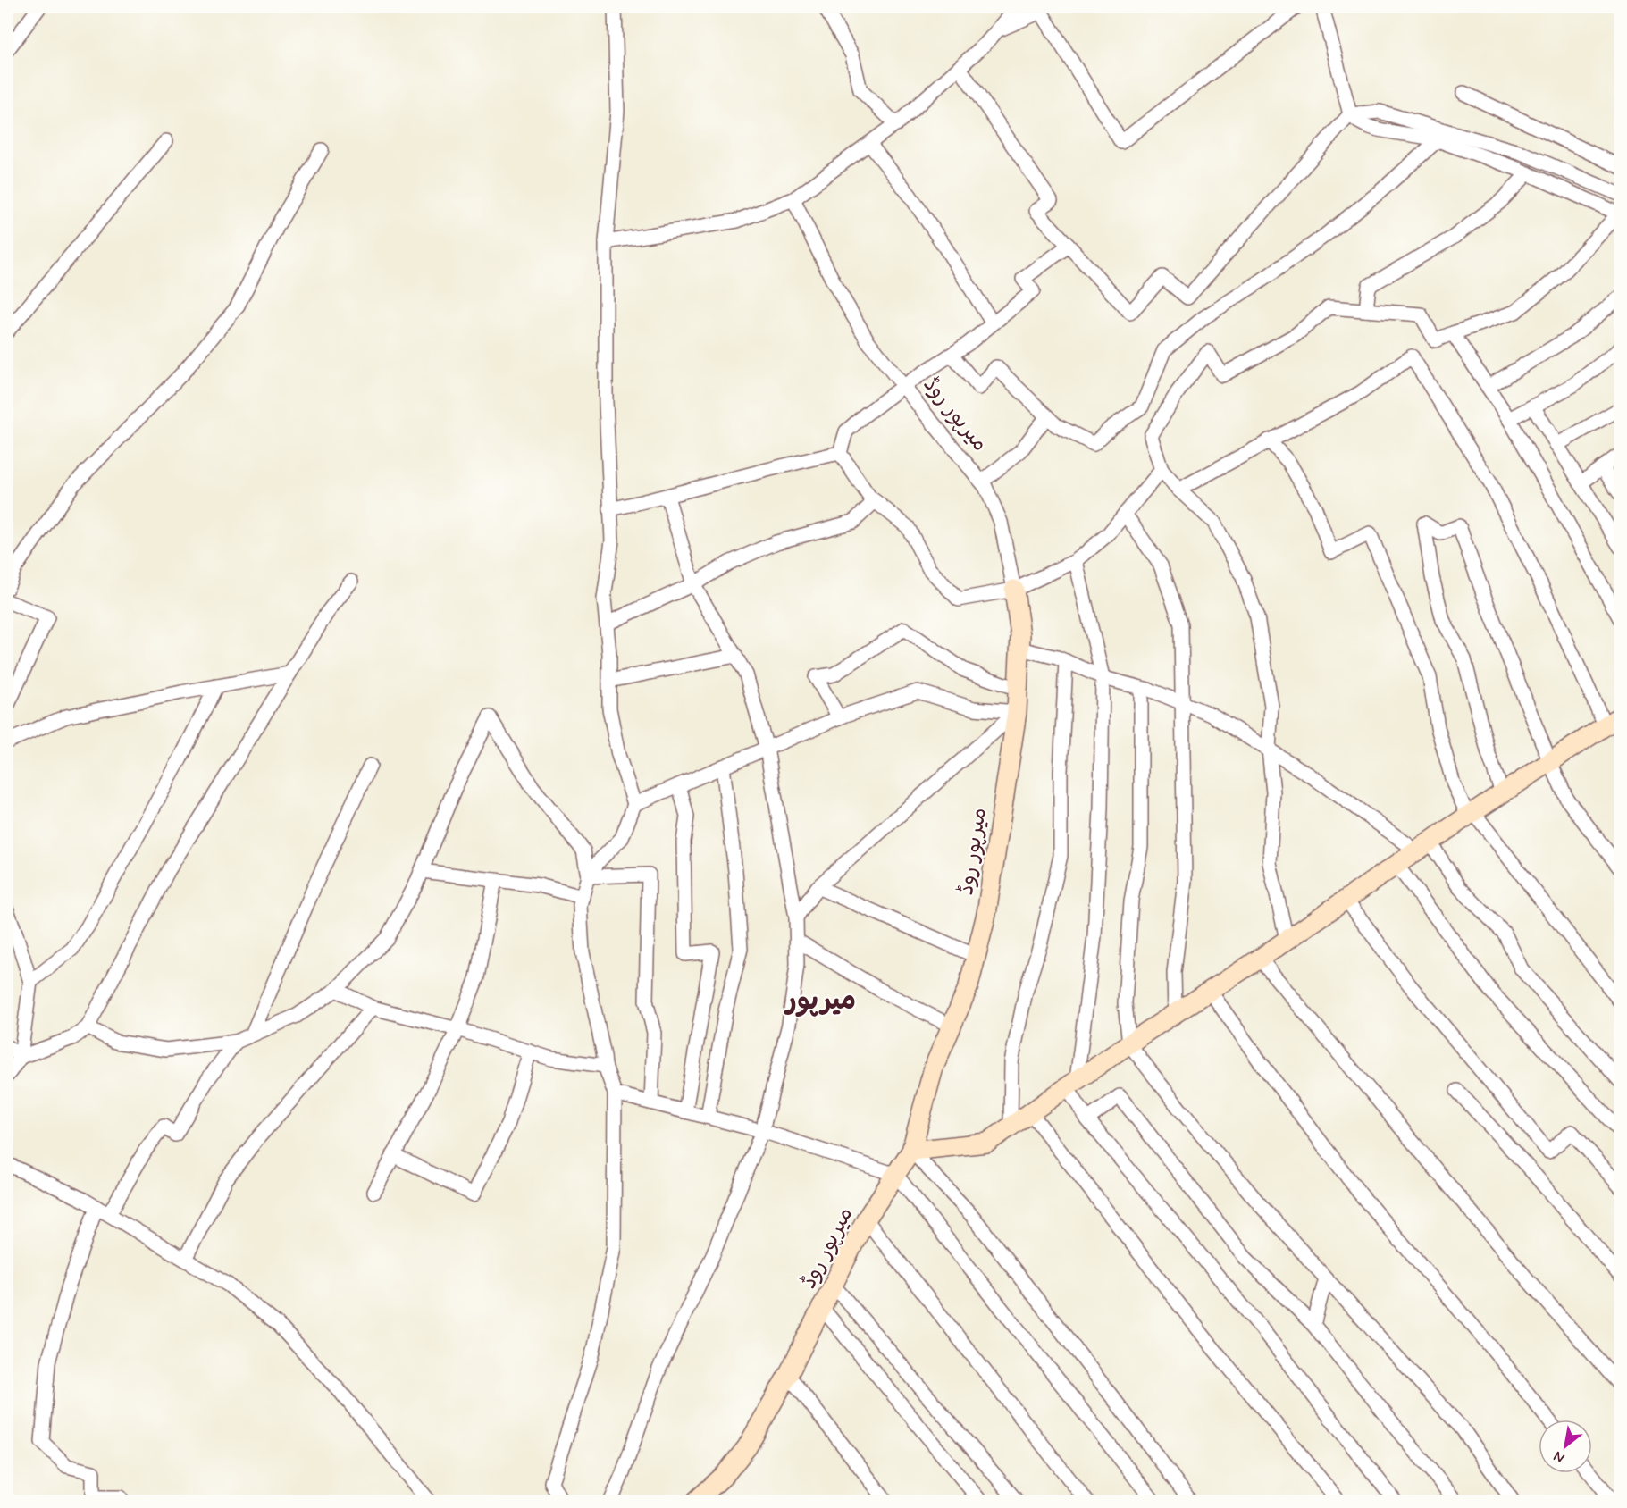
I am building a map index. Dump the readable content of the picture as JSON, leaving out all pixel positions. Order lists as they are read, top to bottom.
{
  "streets": {
    "street": ["میرپور روڈ"]
  },
  "districts": ["میرپور"],
  "north": "bottom left"
}
